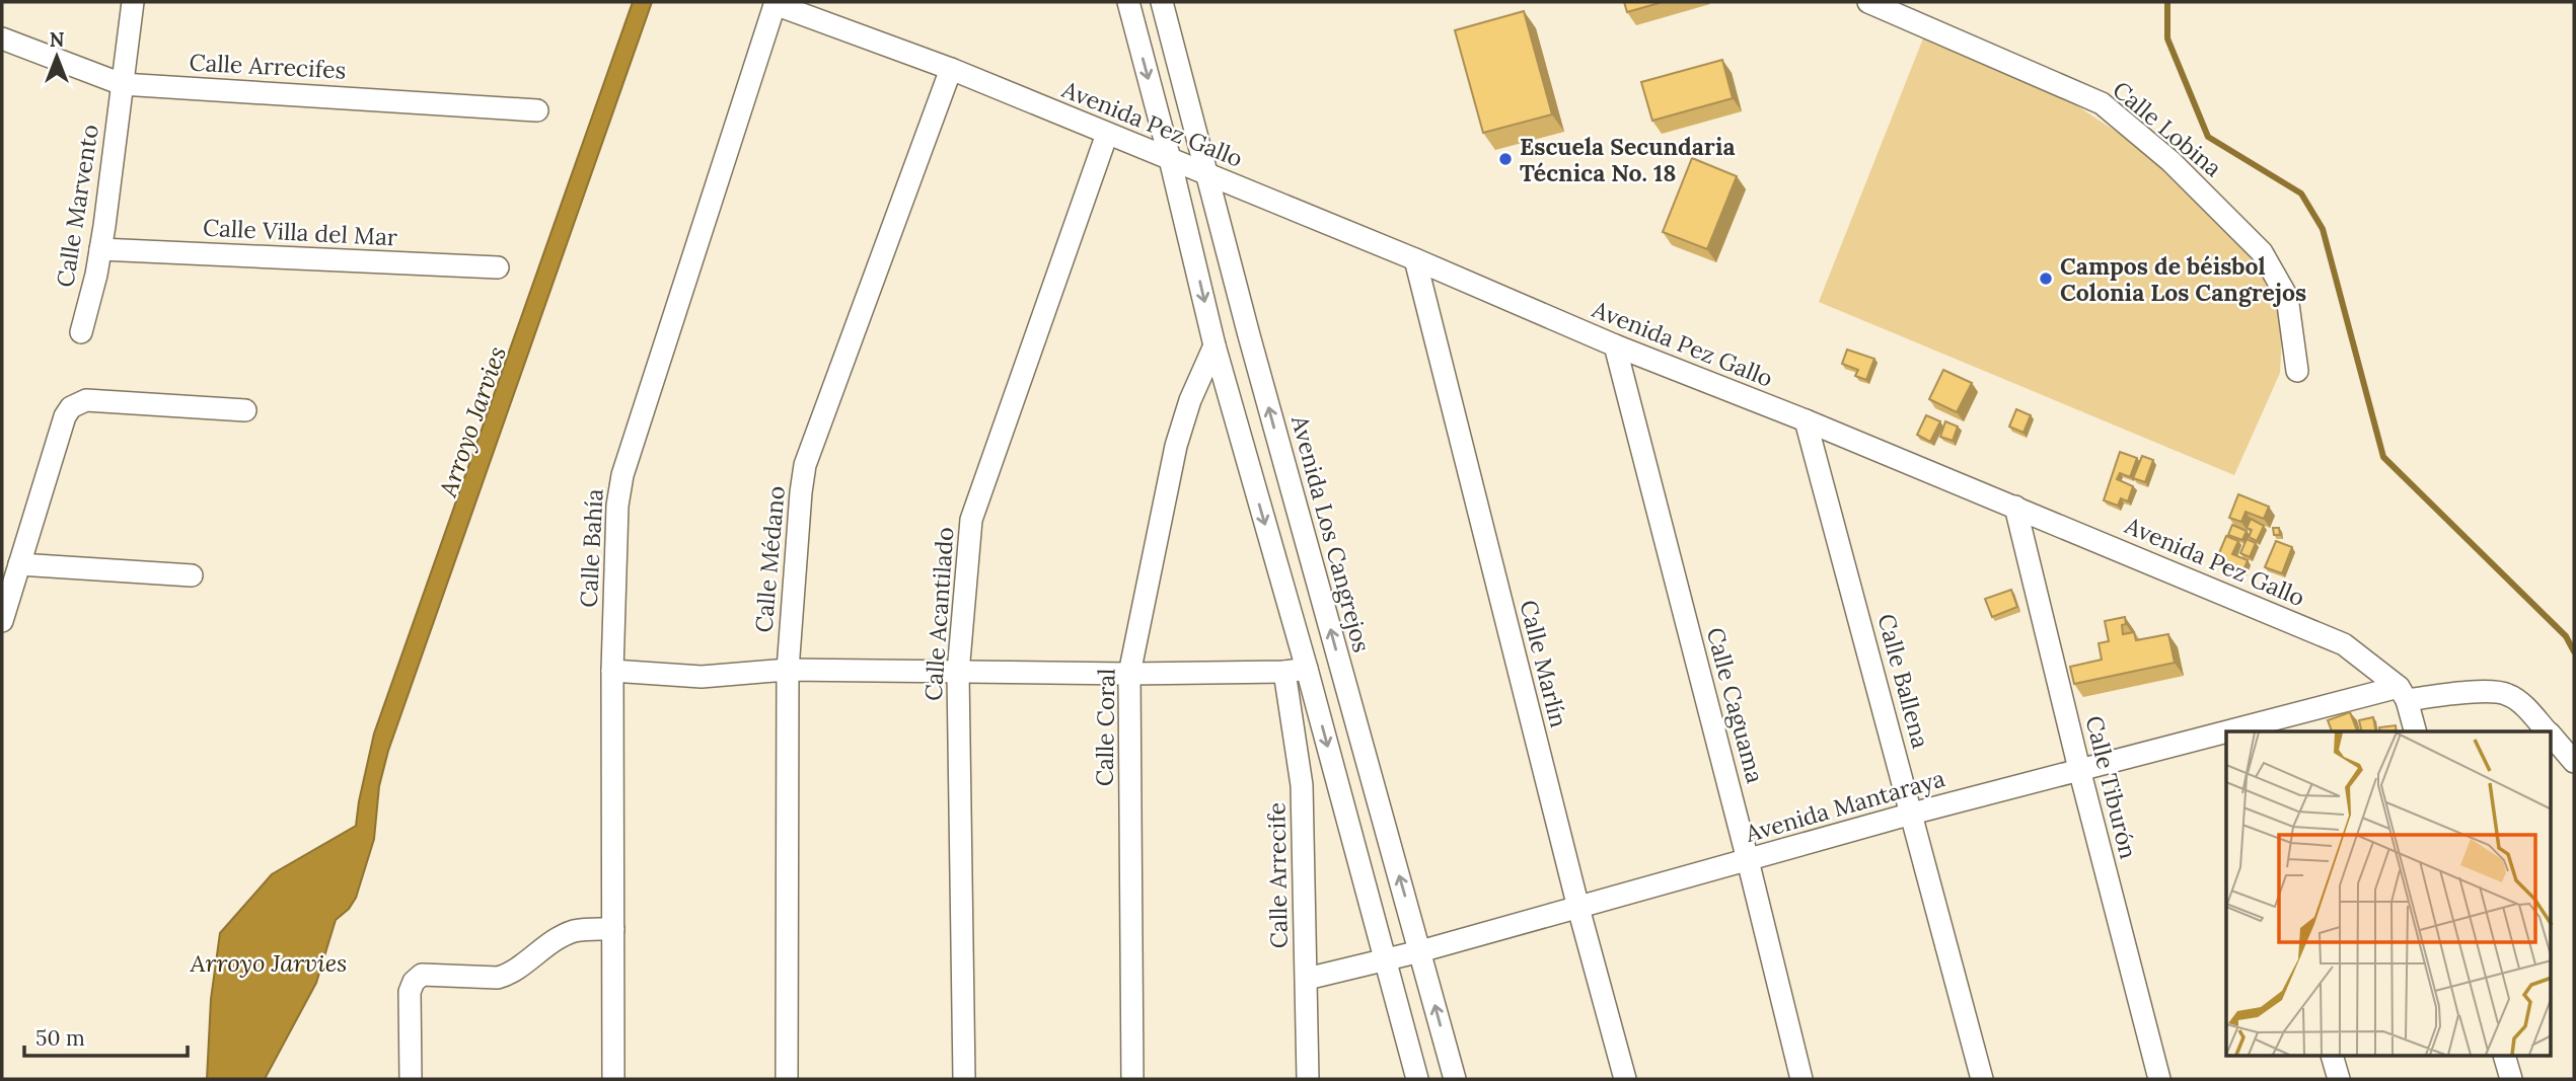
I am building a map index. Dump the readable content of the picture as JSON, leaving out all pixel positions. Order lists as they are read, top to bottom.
{
  "streets": {
    "street": [
      "Calle Arrecifes",
      "Avenida Pez Gallo",
      "Calle Lobina",
      "Calle Marvento",
      "Calle Villa del Mar",
      "Avenida Los Cangrejos",
      "Calle Bahía",
      "Calle Médano",
      "Calle Acantilado",
      "Calle Marlín",
      "Calle Ballena",
      "Calle Caguama",
      "Calle Coral",
      "Calle Tiburón",
      "Avenida Mantaraya",
      "Calle Arrecife"
    ]
  },
  "crossings": [
    ["Calle Arrecifes", "Calle Marvento"],
    ["Avenida Pez Gallo", "Avenida Los Cangrejos"],
    ["Avenida Pez Gallo", "Calle Bahía"],
    ["Avenida Pez Gallo", "Calle Médano"],
    ["Avenida Pez Gallo", "Calle Acantilado"],
    ["Avenida Pez Gallo", "Calle Marlín"],
    ["Avenida Pez Gallo", "Calle Ballena"],
    ["Avenida Pez Gallo", "Calle Caguama"],
    ["Avenida Pez Gallo", "Calle Tiburón"],
    ["Avenida Pez Gallo", "Avenida Mantaraya"],
    ["Calle Marvento", "Calle Villa del Mar"],
    ["Avenida Los Cangrejos", "Avenida Mantaraya"],
    ["Calle Marlín", "Avenida Mantaraya"],
    ["Calle Ballena", "Avenida Mantaraya"],
    ["Calle Caguama", "Avenida Mantaraya"],
    ["Calle Tiburón", "Avenida Mantaraya"],
    ["Avenida Mantaraya", "Calle Arrecife"]
  ],
  "water": ["Arroyo Jarvies"],
  "places": ["Escuela Secundaria Técnica No. 18", "Campos de béisbol Colonia Los Cangrejos"],
  "scale_bar": "50 m",
  "north": "top"
}
